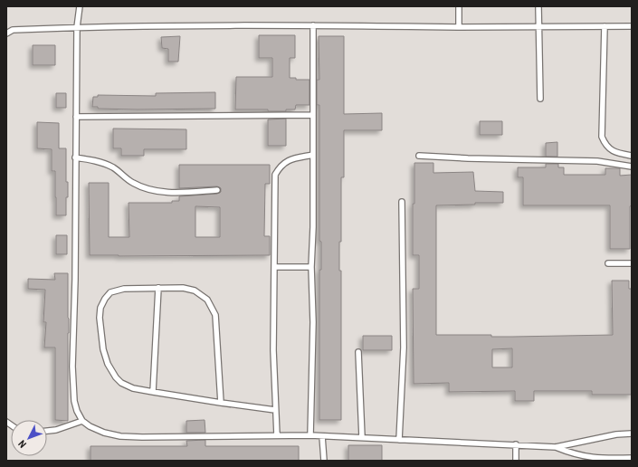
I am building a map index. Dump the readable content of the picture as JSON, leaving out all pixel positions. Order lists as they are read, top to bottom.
{
  "north": "bottom left"
}
